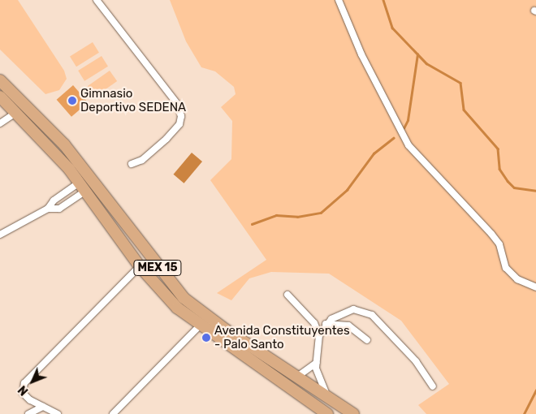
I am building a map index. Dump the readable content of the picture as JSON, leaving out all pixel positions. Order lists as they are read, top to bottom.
{
  "streets": {
    "highway": ["MEX 15"]
  },
  "places": ["Gimnasio Deportivo SEDENA", "Avenida Constituyentes - Palo Santo"],
  "north": "bottom left"
}
